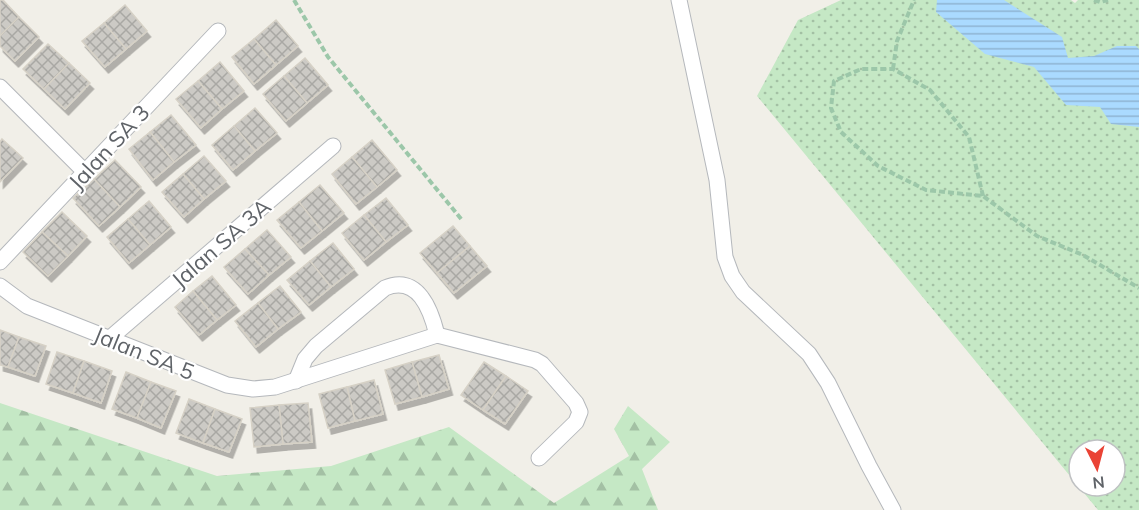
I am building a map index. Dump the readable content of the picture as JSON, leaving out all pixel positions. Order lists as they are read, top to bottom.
{
  "streets": {
    "street": ["Jalan SA 3", "Jalan SA 3A", "Jalan SA 5"]
  },
  "crossings": [
    ["Jalan SA 3A", "Jalan SA 5"]
  ],
  "north": "bottom"
}
